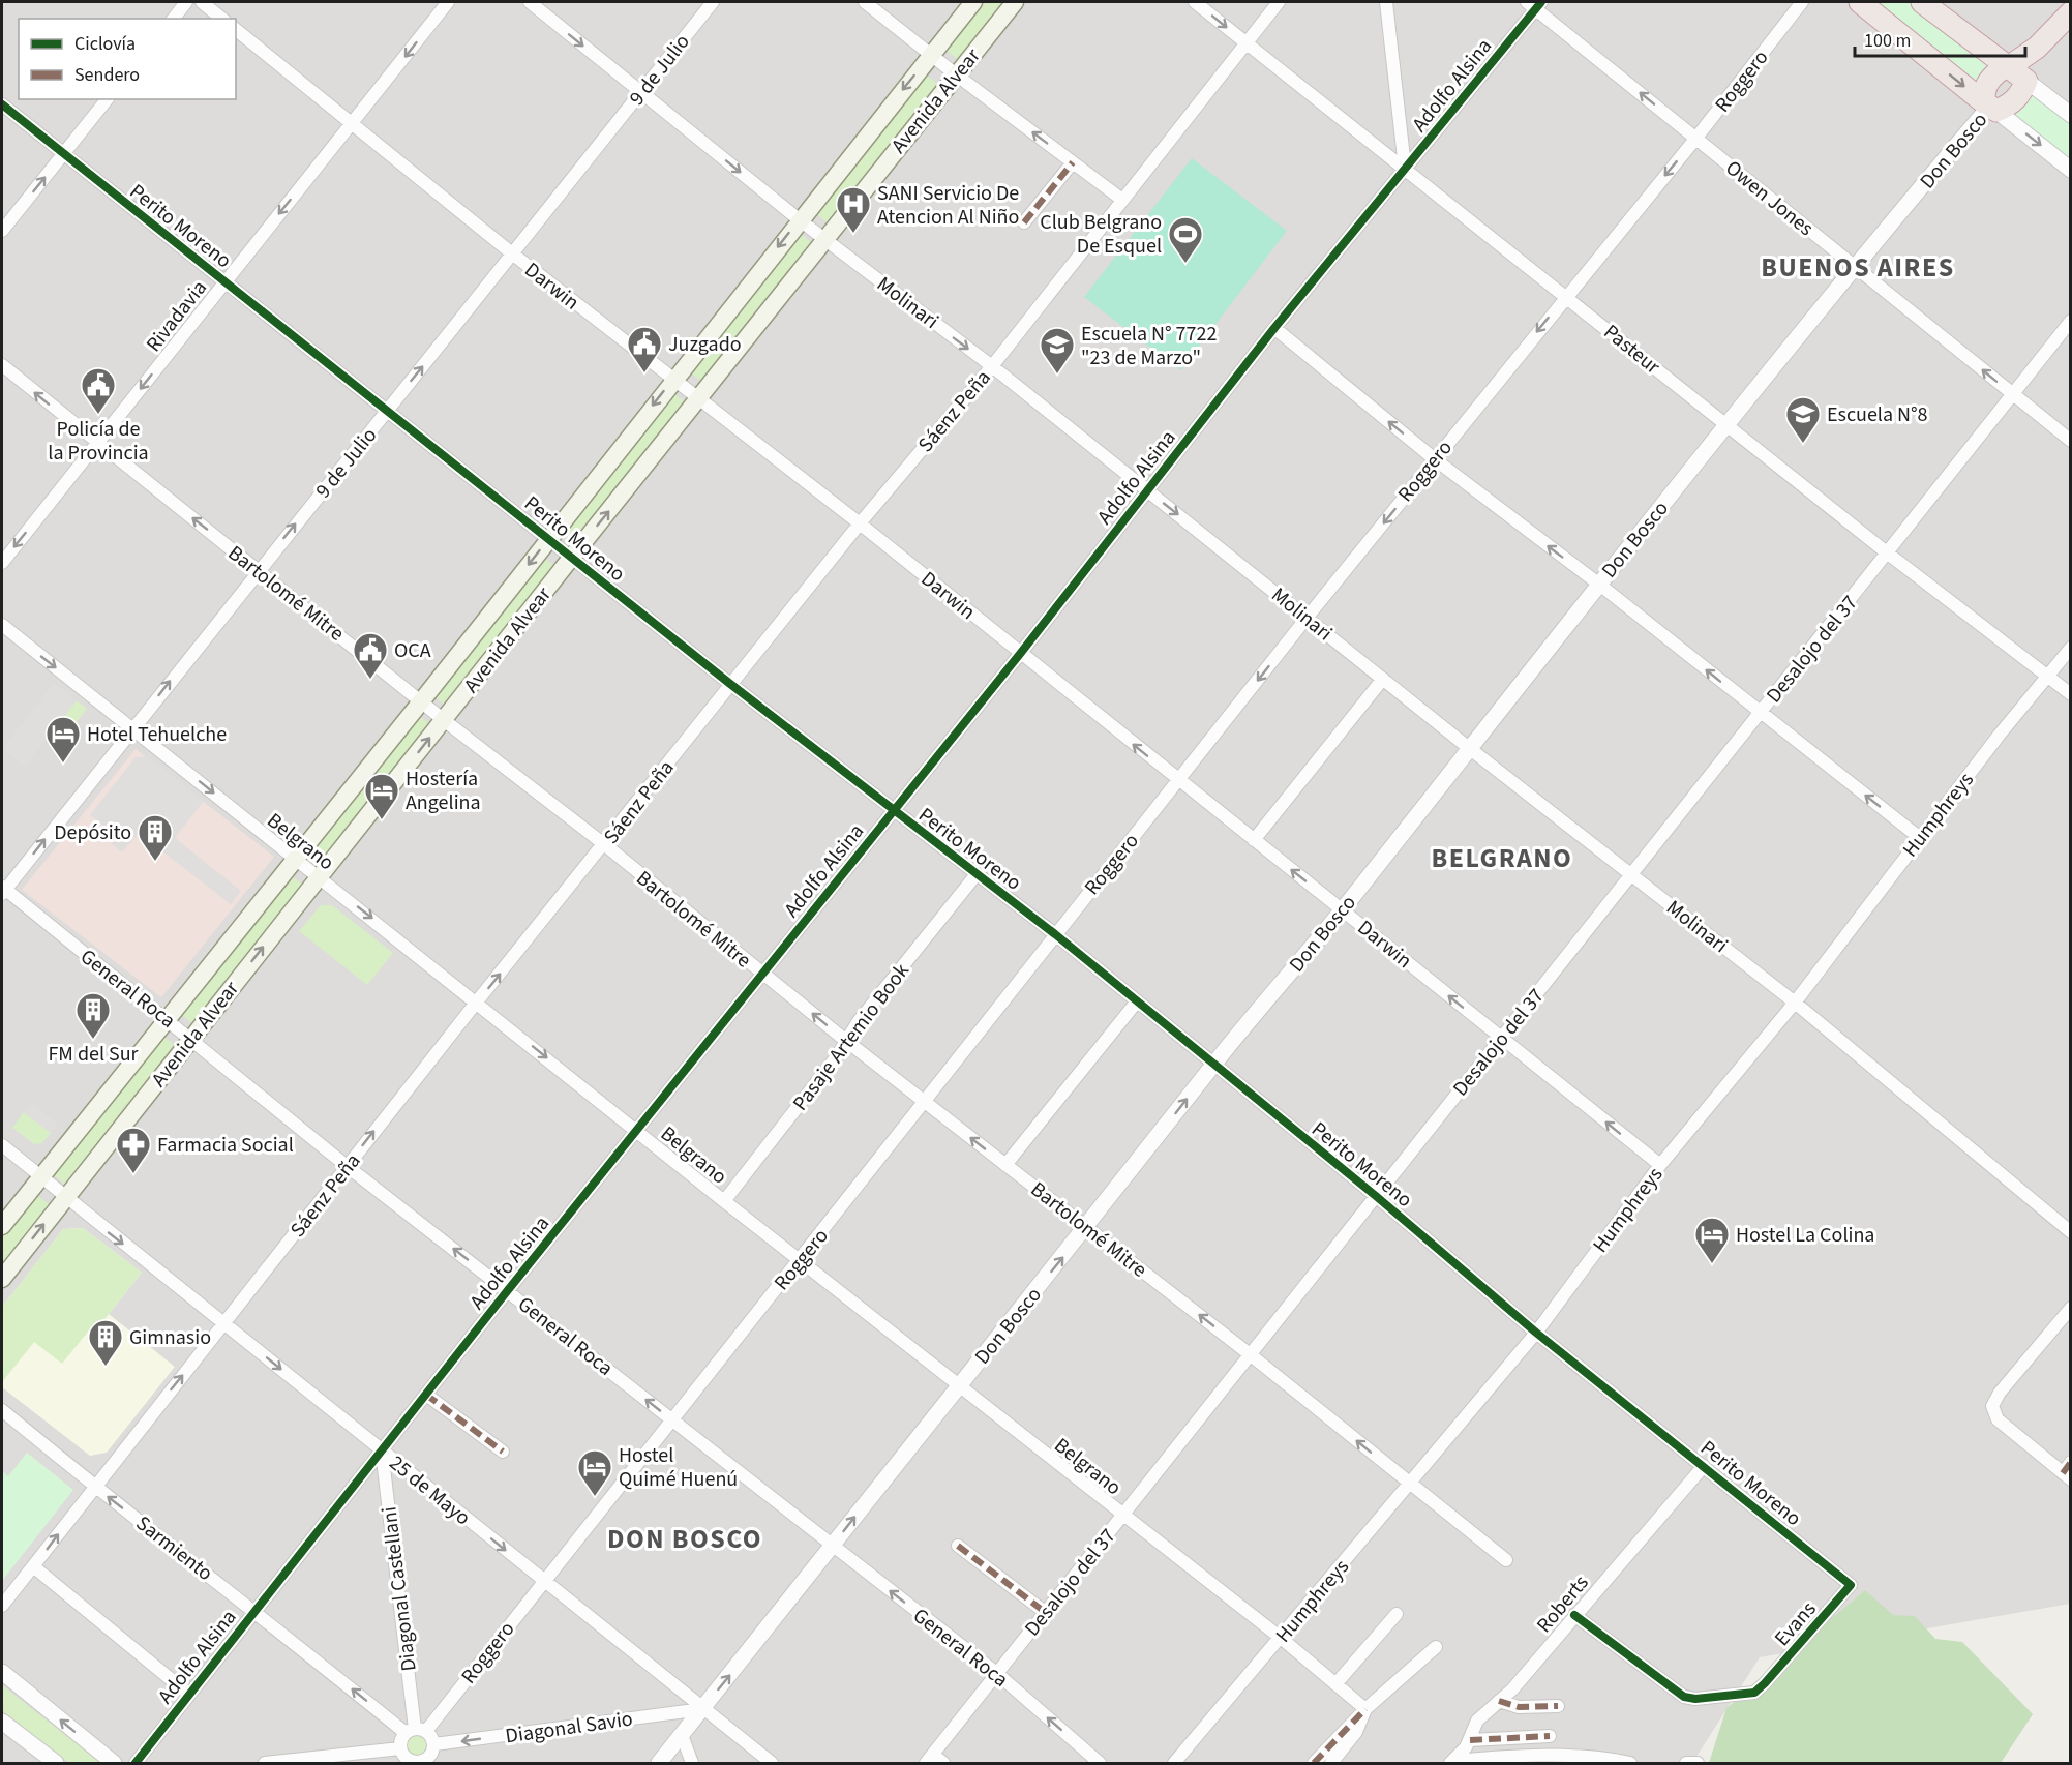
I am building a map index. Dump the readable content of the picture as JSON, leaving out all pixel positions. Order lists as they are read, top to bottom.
{
  "streets": {
    "main road": ["Avenida Alvear"],
    "street": [
      "9 de Julio",
      "Roggero",
      "Adolfo Alsina",
      "Don Bosco",
      "Owen Jones",
      "Perito Moreno",
      "Darwin",
      "Molinari",
      "Rivadavia",
      "Pasteur",
      "Sáenz Peña",
      "Bartolomé Mitre",
      "Desalojo del 37",
      "Humphreys",
      "Belgrano",
      "General Roca",
      "Pasaje Artemio Book",
      "25 de Mayo",
      "Sarmiento",
      "Diagonal Castellani",
      "Roberts",
      "Evans",
      "Diagonal Savio"
    ]
  },
  "crossings": [
    ["9 de Julio", "Perito Moreno"],
    ["9 de Julio", "Darwin"],
    ["9 de Julio", "Molinari"],
    ["9 de Julio", "Bartolomé Mitre"],
    ["9 de Julio", "Belgrano"],
    ["9 de Julio", "General Roca"],
    ["Roggero", "Owen Jones"],
    ["Roggero", "Perito Moreno"],
    ["Roggero", "Darwin"],
    ["Roggero", "Molinari"],
    ["Roggero", "Pasteur"],
    ["Roggero", "Bartolomé Mitre"],
    ["Roggero", "Belgrano"],
    ["Roggero", "General Roca"],
    ["Roggero", "25 de Mayo"],
    ["Roggero", "Sarmiento"],
    ["Roggero", "Diagonal Castellani"],
    ["Adolfo Alsina", "Owen Jones"],
    ["Adolfo Alsina", "Perito Moreno"],
    ["Adolfo Alsina", "Darwin"],
    ["Adolfo Alsina", "Molinari"],
    ["Adolfo Alsina", "Pasteur"],
    ["Adolfo Alsina", "Bartolomé Mitre"],
    ["Adolfo Alsina", "Belgrano"],
    ["Adolfo Alsina", "General Roca"],
    ["Adolfo Alsina", "25 de Mayo"],
    ["Adolfo Alsina", "Sarmiento"],
    ["Adolfo Alsina", "Diagonal Castellani"],
    ["Avenida Alvear", "Perito Moreno"],
    ["Avenida Alvear", "Darwin"],
    ["Avenida Alvear", "Molinari"],
    ["Avenida Alvear", "Bartolomé Mitre"],
    ["Avenida Alvear", "Belgrano"],
    ["Avenida Alvear", "General Roca"],
    ["Avenida Alvear", "25 de Mayo"],
    ["Don Bosco", "Owen Jones"],
    ["Don Bosco", "Perito Moreno"],
    ["Don Bosco", "Darwin"],
    ["Don Bosco", "Molinari"],
    ["Don Bosco", "Pasteur"],
    ["Don Bosco", "Bartolomé Mitre"],
    ["Don Bosco", "Belgrano"],
    ["Don Bosco", "General Roca"],
    ["Don Bosco", "25 de Mayo"],
    ["Don Bosco", "Diagonal Savio"],
    ["Owen Jones", "Desalojo del 37"],
    ["Perito Moreno", "Rivadavia"],
    ["Perito Moreno", "Sáenz Peña"],
    ["Perito Moreno", "Desalojo del 37"],
    ["Perito Moreno", "Humphreys"],
    ["Perito Moreno", "Pasaje Artemio Book"],
    ["Perito Moreno", "Roberts"],
    ["Perito Moreno", "Evans"],
    ["Darwin", "Rivadavia"],
    ["Darwin", "Sáenz Peña"],
    ["Darwin", "Desalojo del 37"],
    ["Darwin", "Humphreys"],
    ["Molinari", "Sáenz Peña"],
    ["Molinari", "Desalojo del 37"],
    ["Molinari", "Humphreys"],
    ["Rivadavia", "Bartolomé Mitre"],
    ["Pasteur", "Sáenz Peña"],
    ["Pasteur", "Desalojo del 37"],
    ["Pasteur", "Humphreys"],
    ["Sáenz Peña", "Bartolomé Mitre"],
    ["Sáenz Peña", "Belgrano"],
    ["Sáenz Peña", "General Roca"],
    ["Sáenz Peña", "25 de Mayo"],
    ["Sáenz Peña", "Sarmiento"],
    ["Bartolomé Mitre", "Desalojo del 37"],
    ["Bartolomé Mitre", "Humphreys"],
    ["Bartolomé Mitre", "Pasaje Artemio Book"],
    ["Desalojo del 37", "Belgrano"],
    ["Desalojo del 37", "General Roca"],
    ["Humphreys", "Belgrano"],
    ["Belgrano", "Pasaje Artemio Book"],
    ["25 de Mayo", "Diagonal Castellani"],
    ["25 de Mayo", "Diagonal Savio"],
    ["Sarmiento", "Diagonal Castellani"],
    ["Roberts", "Evans"]
  ],
  "one_way": [
    "9 de Julio",
    "Roggero",
    "Don Bosco",
    "Owen Jones",
    "Darwin",
    "Molinari",
    "Rivadavia",
    "Sáenz Peña",
    "Bartolomé Mitre",
    "Belgrano",
    "General Roca",
    "25 de Mayo",
    "Diagonal Savio"
  ],
  "districts": ["BUENOS AIRES", "BELGRANO", "DON BOSCO"],
  "places": {
    "hospital": ["SANI Servicio De Atencion Al Niño"],
    "sports": ["Club Belgrano De Esquel"],
    "public building": ["Juzgado", "Policía de la Provincia", "OCA"],
    "school or university": ["Escuela N° 7722 \"23 de Marzo\"", "Escuela N°8"],
    "hotel": [
      "Hotel Tehuelche",
      "Hostería Angelina",
      "Hostel La Colina",
      "Hostel Quimé Huenú"
    ],
    "building": ["Depósito", "FM del Sur", "Gimnasio"],
    "pharmacy": ["Farmacia Social"]
  },
  "legend": ["Ciclovía", "Sendero"],
  "scale_bar": "100 m"
}
